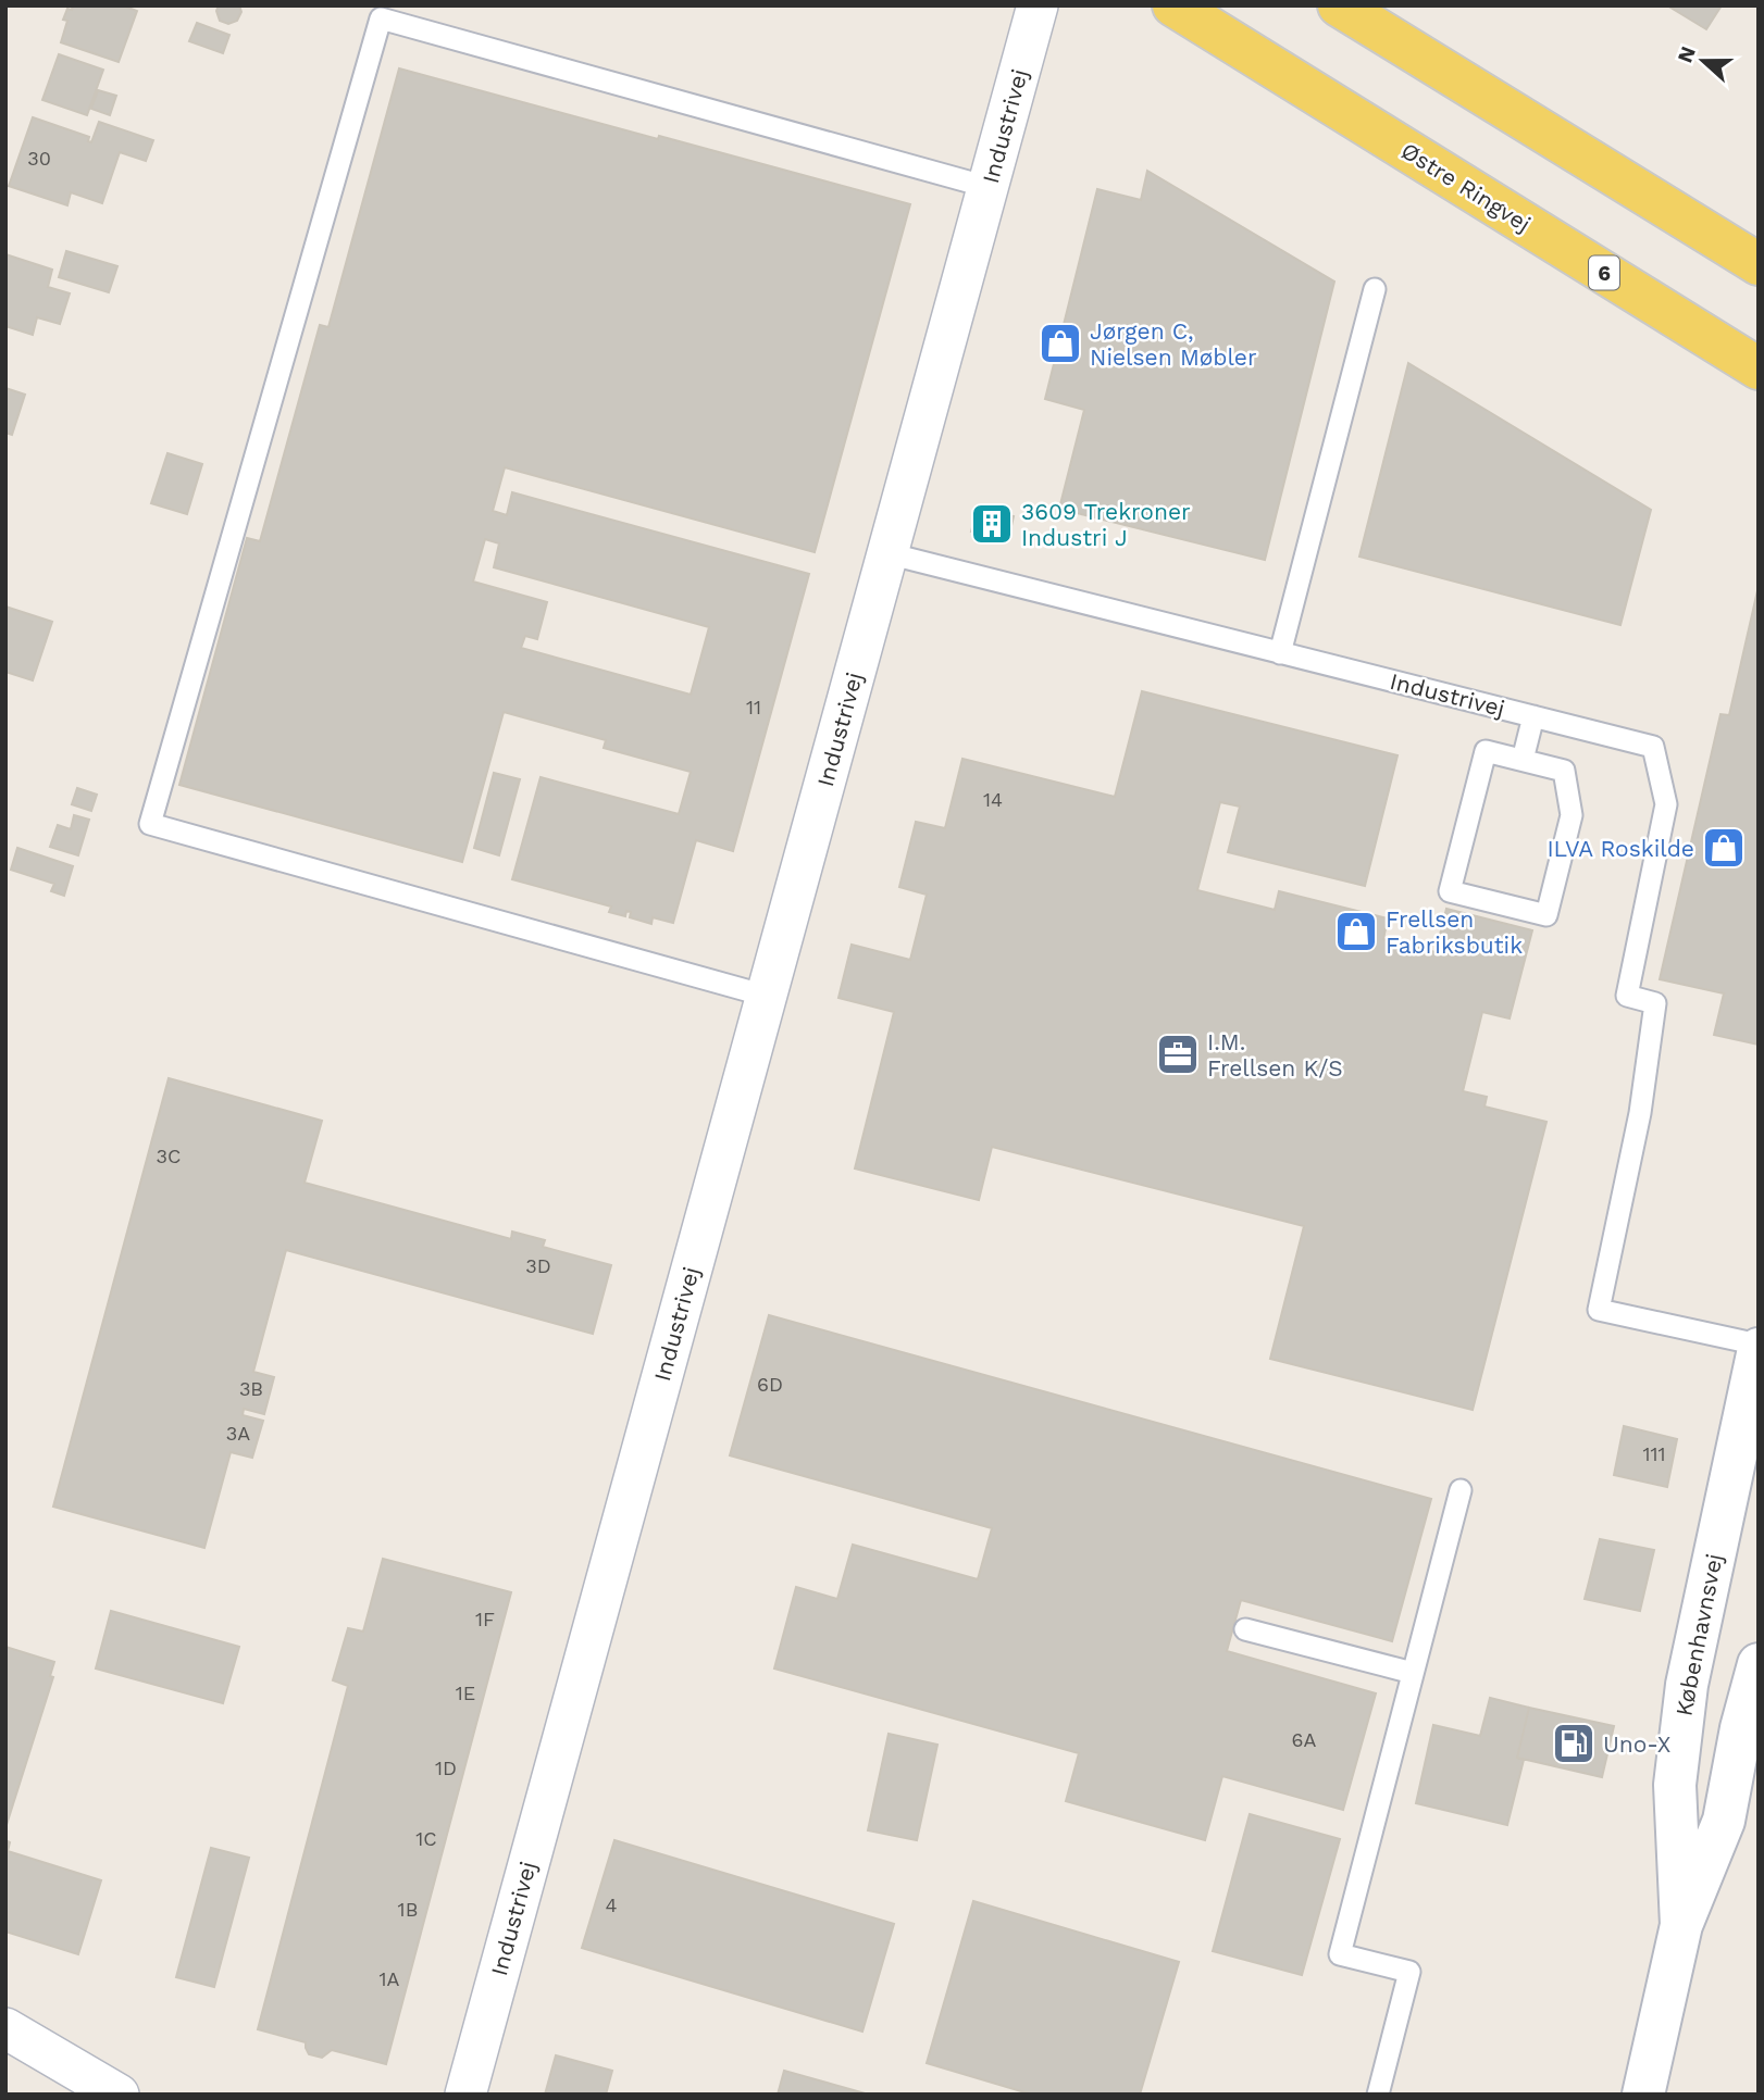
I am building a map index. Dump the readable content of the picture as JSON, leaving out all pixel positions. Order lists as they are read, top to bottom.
{
  "streets": {
    "main road": ["Østre Ringvej", "6"],
    "street": ["Industrivej", "Københavnsvej"]
  },
  "crossings": [
    ["Industrivej", "Københavnsvej"]
  ],
  "places": {
    "shop": ["Jørgen C, Nielsen Møbler", "ILVA Roskilde", "Frellsen Fabriksbutik"],
    "building": ["3609 Trekroner Industri J"],
    "office": ["I.M. Frellsen K/S"],
    "fuel station": ["Uno-X"]
  },
  "house_numbers": [
    "30",
    "11",
    "14",
    "3C",
    "3D",
    "6D",
    "3B",
    "3A",
    "111",
    "1F",
    "1E",
    "6A",
    "1D",
    "1C",
    "4",
    "1B",
    "1A"
  ],
  "north": "left"
}
